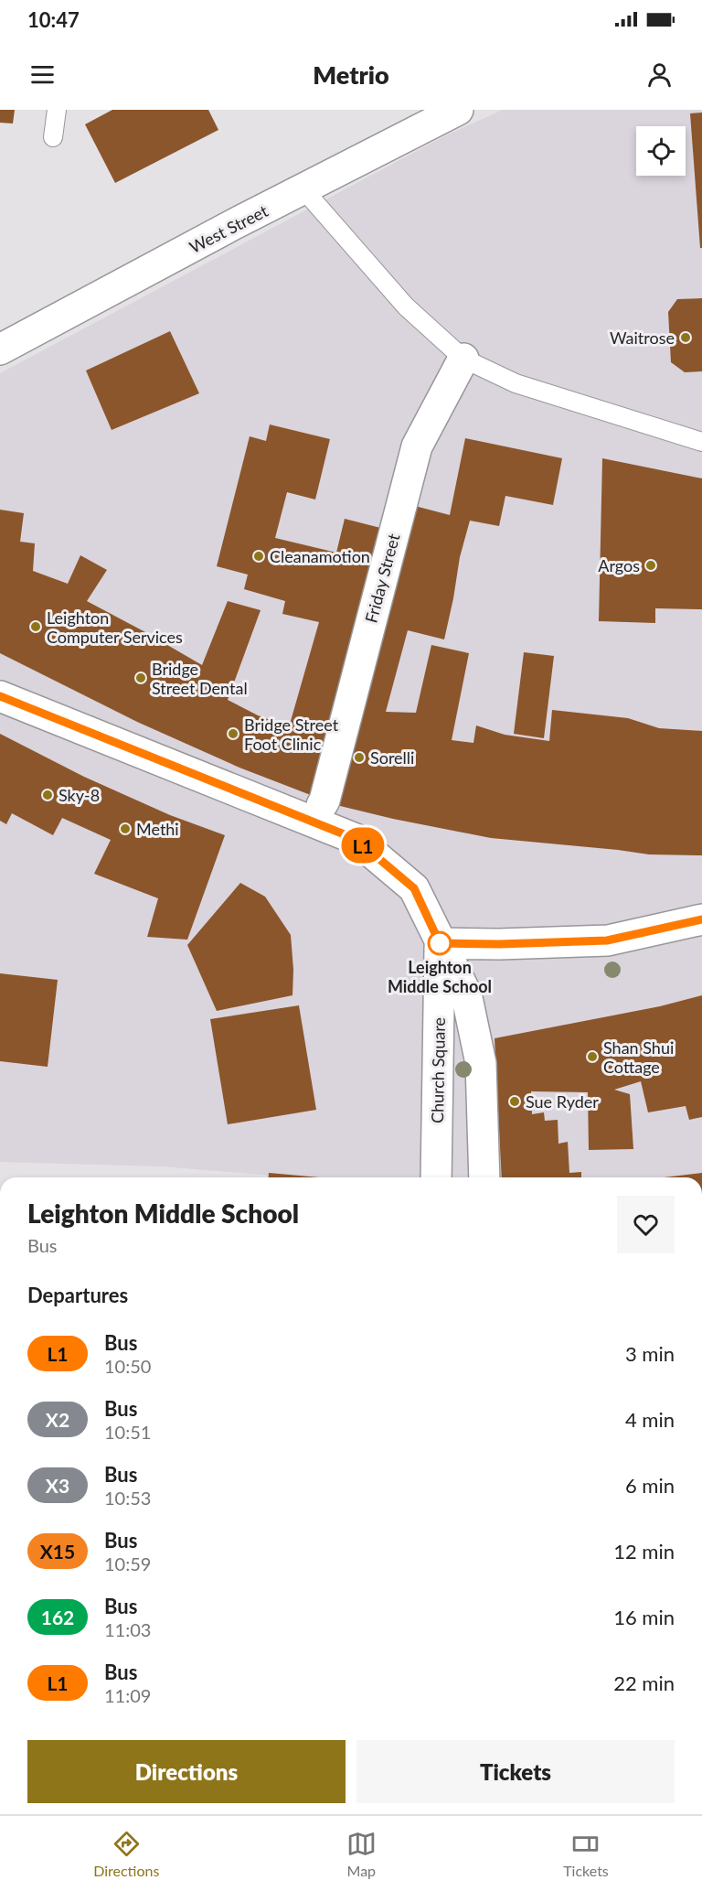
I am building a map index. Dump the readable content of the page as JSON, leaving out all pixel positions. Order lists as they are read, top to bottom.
{
  "streets": {
    "street": ["West Street", "Friday Street", "Church Square"]
  },
  "places": [
    "Waitrose",
    "Cleanamotion",
    "Argos",
    "Leighton Computer Services",
    "Bridge Street Dental",
    "Bridge Street Foot Clinic",
    "Sorelli",
    "Sky-8",
    "Methi",
    "Leighton Middle School",
    "Shan Shui Cottage",
    "Sue Ryder"
  ],
  "lines": ["bus line L1"],
  "page": {
    "status": "10:47",
    "header": "Metrio",
    "on_map": "L1",
    "heading": [
      ["Leighton Middle School", "Bus"],
      "Departures"
    ],
    "list": [
      {
        "mark": "L1",
        "name": "Bus",
        "note": "10:50",
        "value": "3 min"
      },
      {
        "mark": "X2",
        "name": "Bus",
        "note": "10:51",
        "value": "4 min"
      },
      {
        "mark": "X3",
        "name": "Bus",
        "note": "10:53",
        "value": "6 min"
      },
      {
        "mark": "X15",
        "name": "Bus",
        "note": "10:59",
        "value": "12 min"
      },
      {
        "mark": "162",
        "name": "Bus",
        "note": "11:03",
        "value": "16 min"
      },
      {
        "mark": "L1",
        "name": "Bus",
        "note": "11:09",
        "value": "22 min"
      }
    ],
    "buttons": ["Directions", "Tickets"],
    "tabs": ["Directions", "Map", "Tickets"]
  }
}
